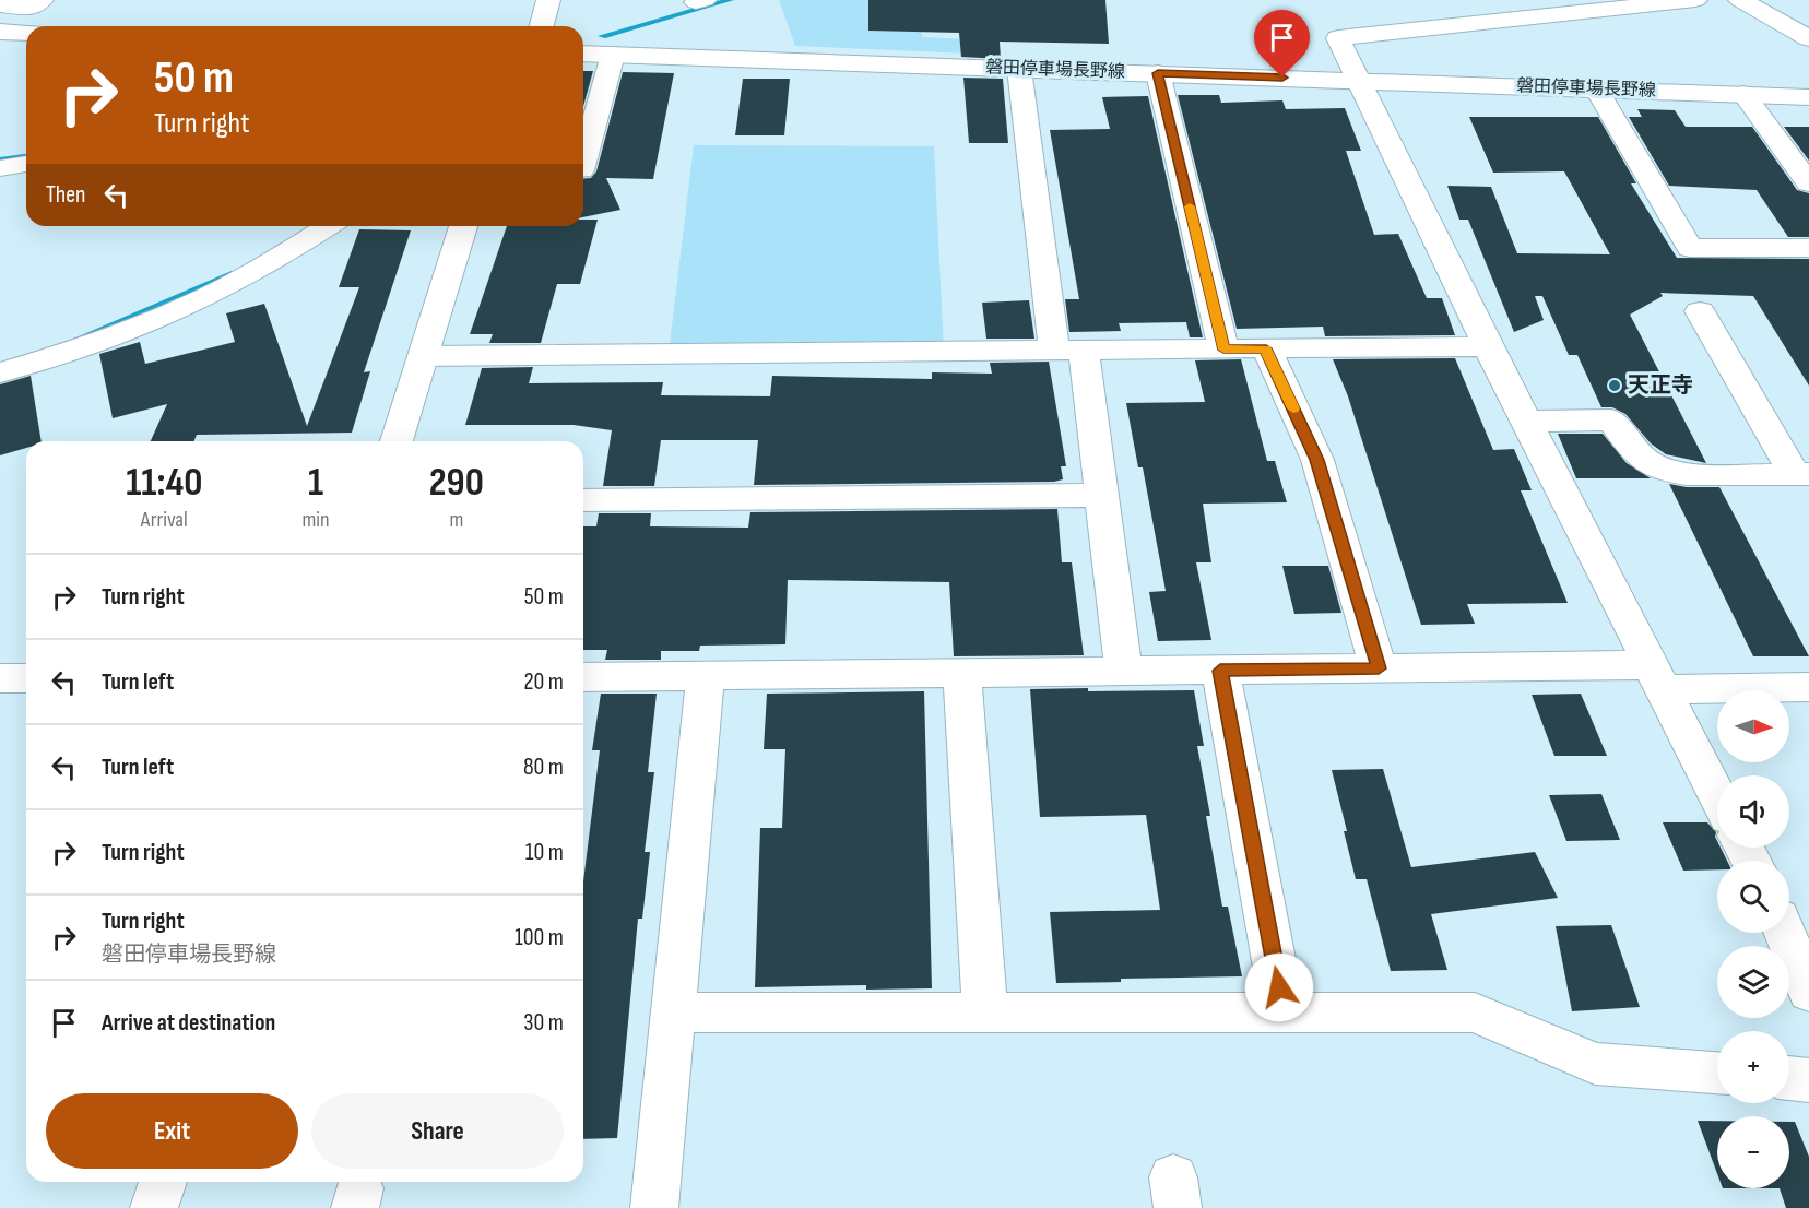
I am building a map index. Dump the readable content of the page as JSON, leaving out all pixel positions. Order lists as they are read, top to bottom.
{
  "streets": {
    "street": ["磐田停車場長野線"]
  },
  "places": ["天正寺"],
  "north": "right",
  "page": {
    "turn": ["50 m", "Turn right"],
    "then": "Then",
    "eta": [
      "11:40",
      "Arrival",
      "1",
      "min",
      "290",
      "m"
    ],
    "list": [
      {
        "name": "Turn right",
        "value": "50 m"
      },
      {
        "name": "Turn left",
        "value": "20 m"
      },
      {
        "name": "Turn left",
        "value": "80 m"
      },
      {
        "name": "Turn right",
        "value": "10 m"
      },
      {
        "name": "Turn right",
        "note": "磐田停車場長野線",
        "value": "100 m"
      },
      {
        "name": "Arrive at destination",
        "value": "30 m"
      }
    ],
    "map_buttons": ["+", "−"],
    "buttons": ["Exit", "Share"]
  }
}
